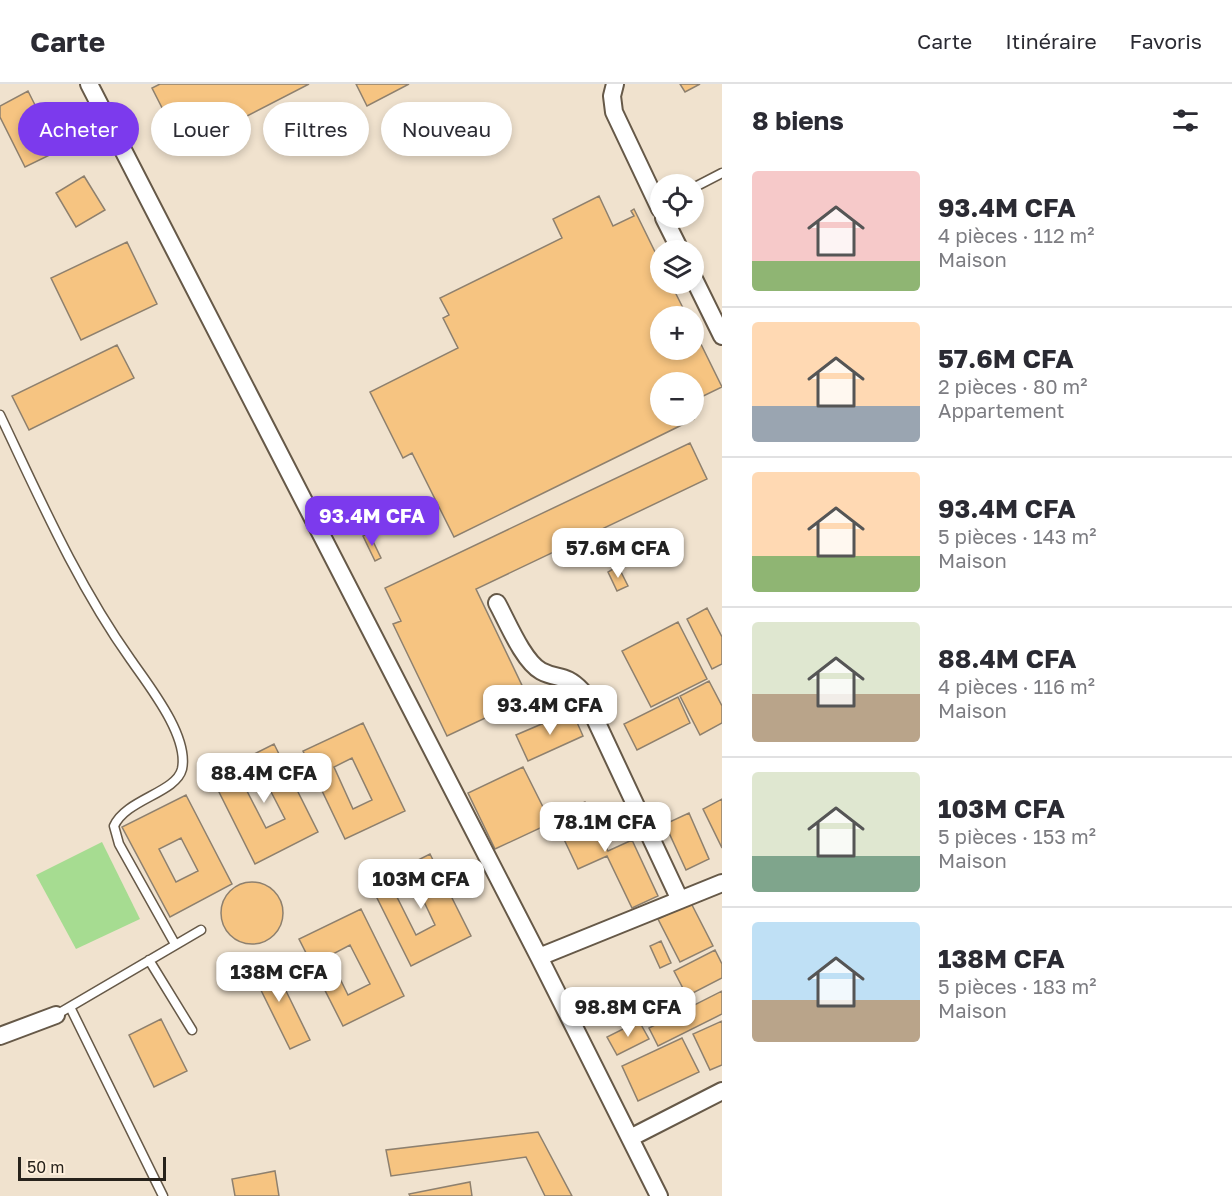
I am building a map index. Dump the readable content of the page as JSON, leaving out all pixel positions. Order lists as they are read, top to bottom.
{
  "scale_bar": "50 m",
  "page": {
    "header": "Carte",
    "nav": ["Carte", "Itinéraire", "Favoris"],
    "heading": "8 biens",
    "chip": [
      "Acheter",
      "Louer",
      "Filtres",
      "Nouveau"
    ],
    "list": [
      {
        "name": "93.4M CFA",
        "note": "4 pièces · 112 m² · Maison"
      },
      {
        "name": "57.6M CFA",
        "note": "2 pièces · 80 m² · Appartement"
      },
      {
        "name": "93.4M CFA",
        "note": "5 pièces · 143 m² · Maison"
      },
      {
        "name": "88.4M CFA",
        "note": "4 pièces · 116 m² · Maison"
      },
      {
        "name": "103M CFA",
        "note": "5 pièces · 153 m² · Maison"
      },
      {
        "name": "138M CFA",
        "note": "5 pièces · 183 m² · Maison"
      }
    ],
    "map_buttons": ["+", "−"],
    "price": [
      "93.4M CFA",
      "57.6M CFA",
      "93.4M CFA",
      "88.4M CFA",
      "78.1M CFA",
      "103M CFA",
      "138M CFA",
      "98.8M CFA"
    ],
    "scale": "50 m"
  }
}
